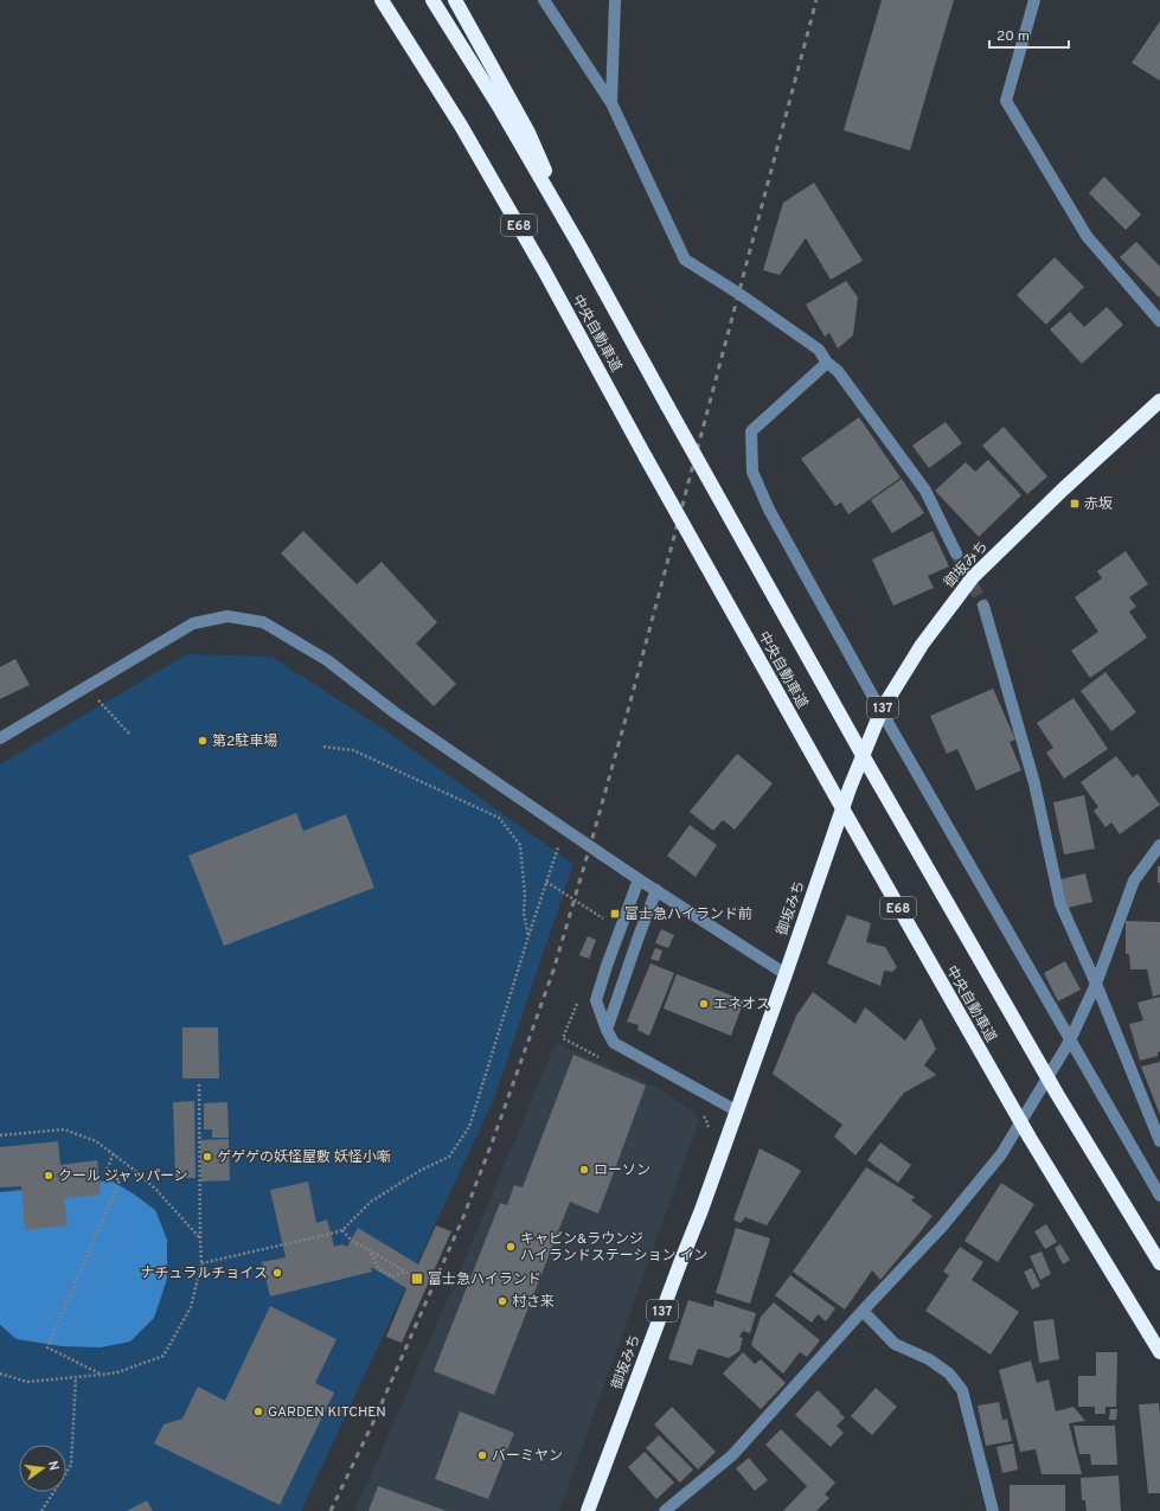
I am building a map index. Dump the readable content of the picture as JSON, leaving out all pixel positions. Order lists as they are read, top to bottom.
{
  "streets": {
    "highway": [
      "E68",
      "中央自動車道",
      "御坂みち",
      "137"
    ]
  },
  "places": {
    "transit": ["赤坂", "富士急ハイランド前", "富士急ハイランド"],
    "other": [
      "第2駐車場",
      "エネオス",
      "ゲゲゲの妖怪屋敷 妖怪小噺",
      "ローソン",
      "クール ジャッパーン",
      "キャビン&ラウンジ ハイランドステーション イン",
      "ナチュラルチョイス",
      "村さ来",
      "GARDEN KITCHEN",
      "バーミヤン"
    ]
  },
  "scale_bar": "20 m",
  "north": "right"
}
